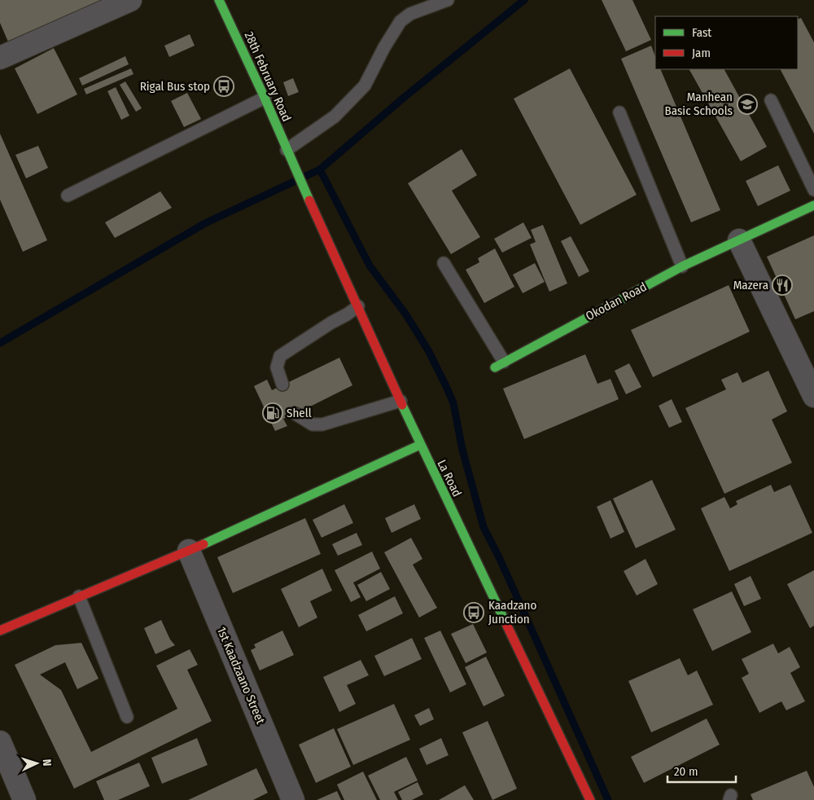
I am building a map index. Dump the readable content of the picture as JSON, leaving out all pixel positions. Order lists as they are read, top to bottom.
{
  "streets": {
    "main road": ["28th February Road", "Okodan Road", "La Road"],
    "street": ["1st Kaadzaano Street"]
  },
  "crossings": [
    ["28th February Road", "La Road"]
  ],
  "places": {
    "bus stop": ["Rigal Bus stop", "Kaadzano Junction"],
    "school or university": ["Manhean Basic Schools"],
    "restaurant": ["Mazera"],
    "fuel station": ["Shell"]
  },
  "legend": ["Fast", "Jam"],
  "scale_bar": "20 m",
  "north": "right"
}
